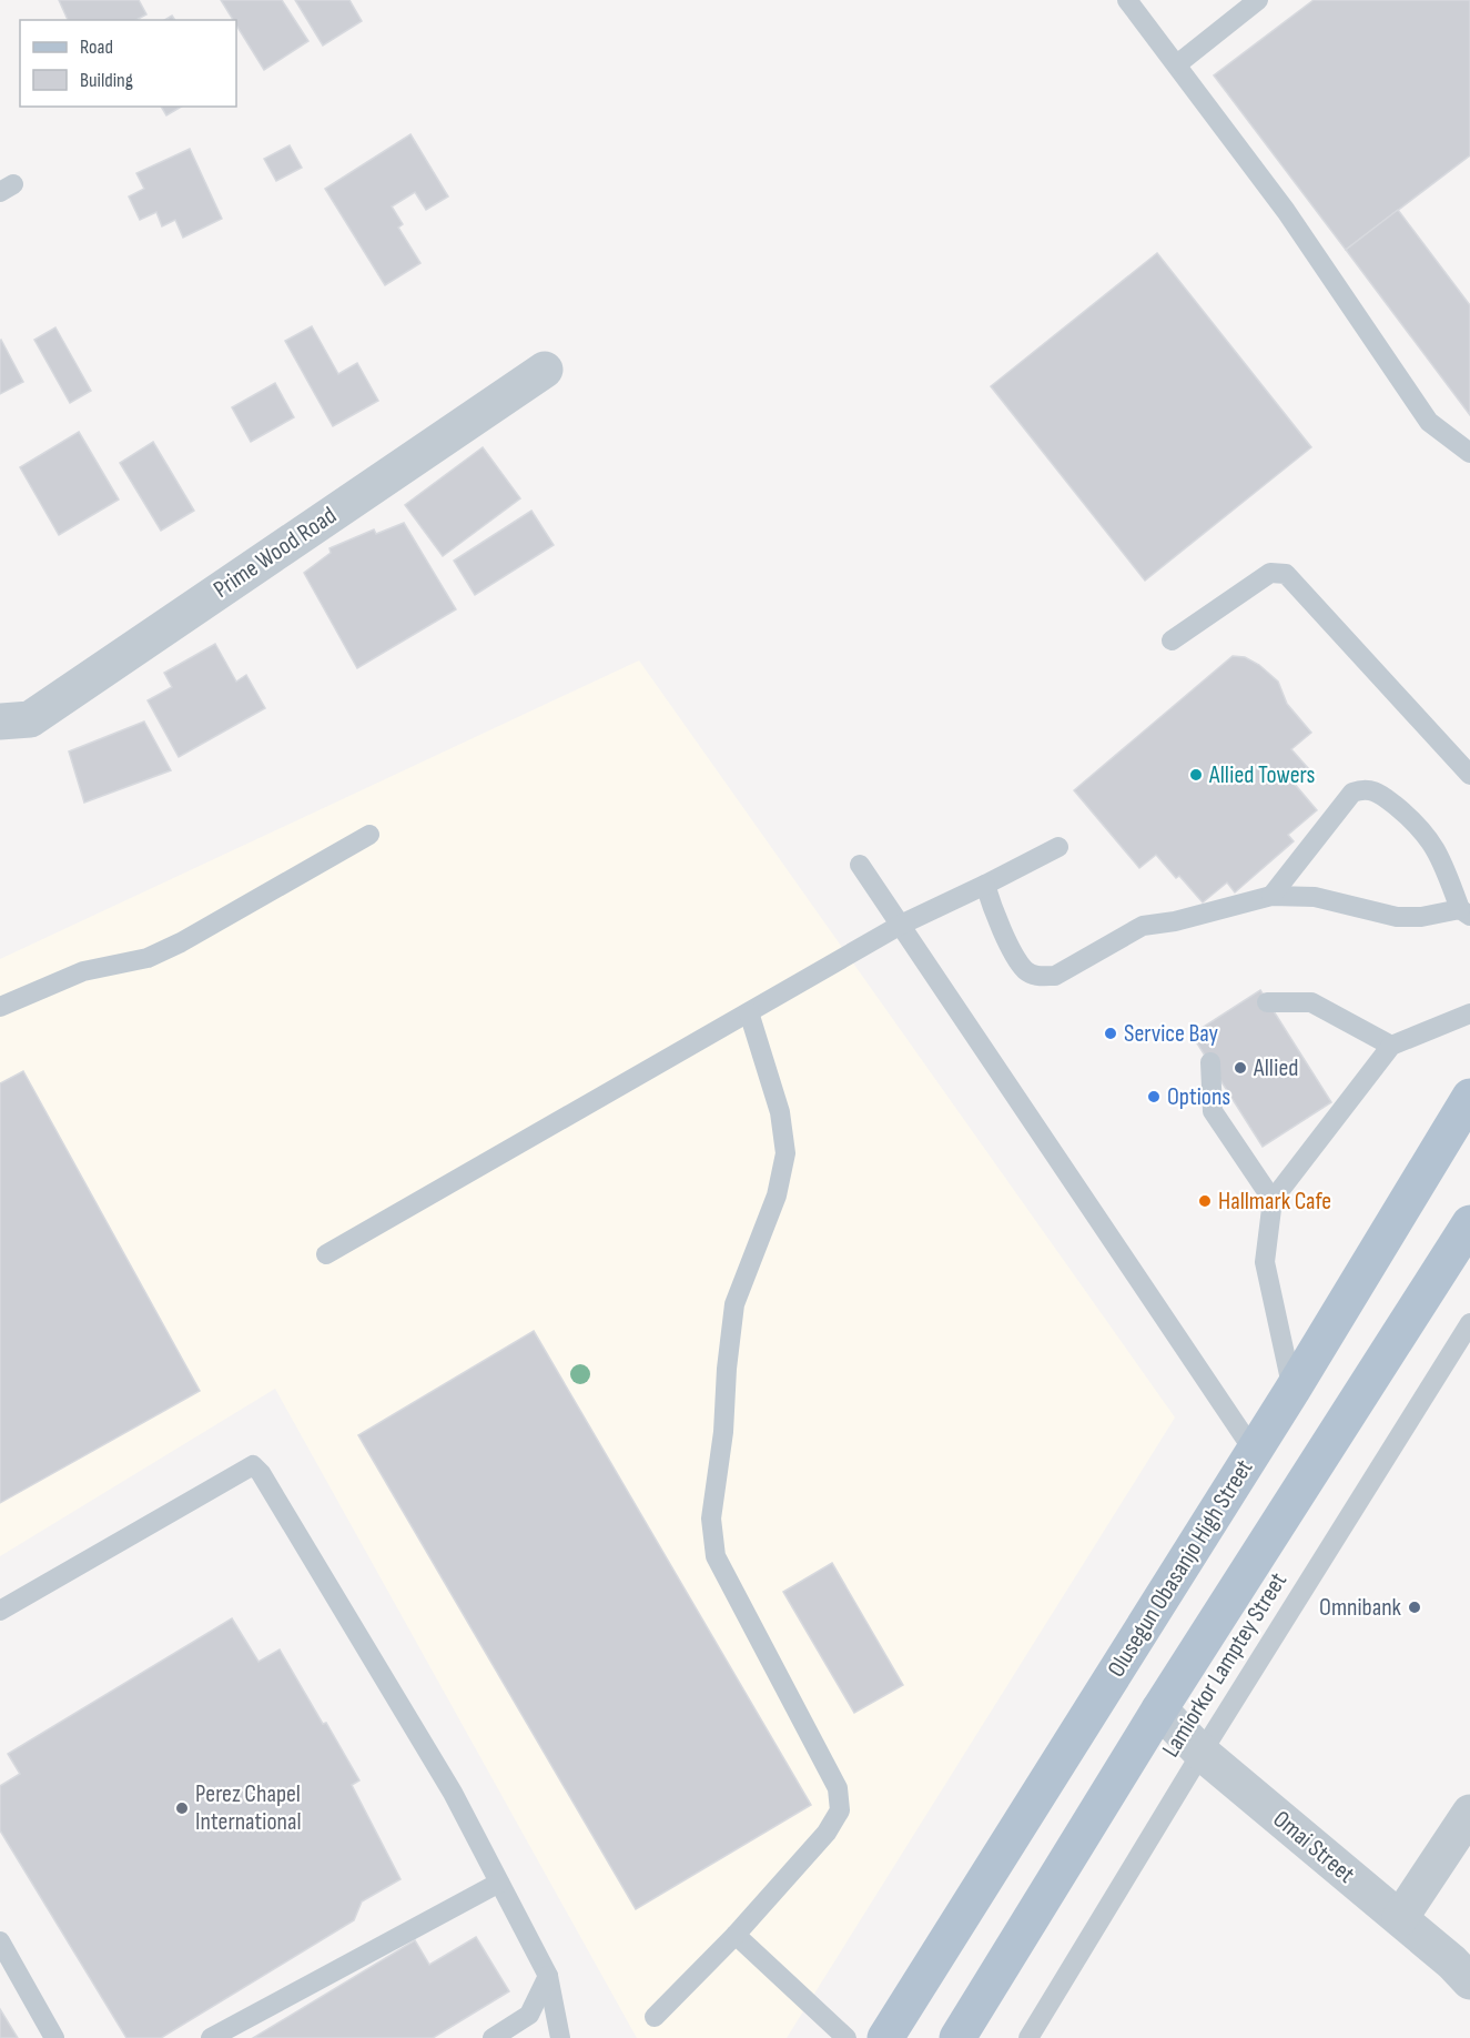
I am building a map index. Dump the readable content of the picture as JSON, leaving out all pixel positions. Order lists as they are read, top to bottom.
{
  "streets": {
    "main road": ["Olusegun Obasanjo High Street"],
    "street": ["Prime Wood Road", "Omai Street"],
    "lane": ["Lamiorkor Lamptey Street"]
  },
  "crossings": [
    ["Lamiorkor Lamptey Street", "Omai Street"]
  ],
  "places": [
    "Allied Towers",
    "Service Bay",
    "Allied",
    "Options",
    "Hallmark Cafe",
    "Omnibank",
    "Perez Chapel International"
  ],
  "legend": ["Road", "Building"]
}
